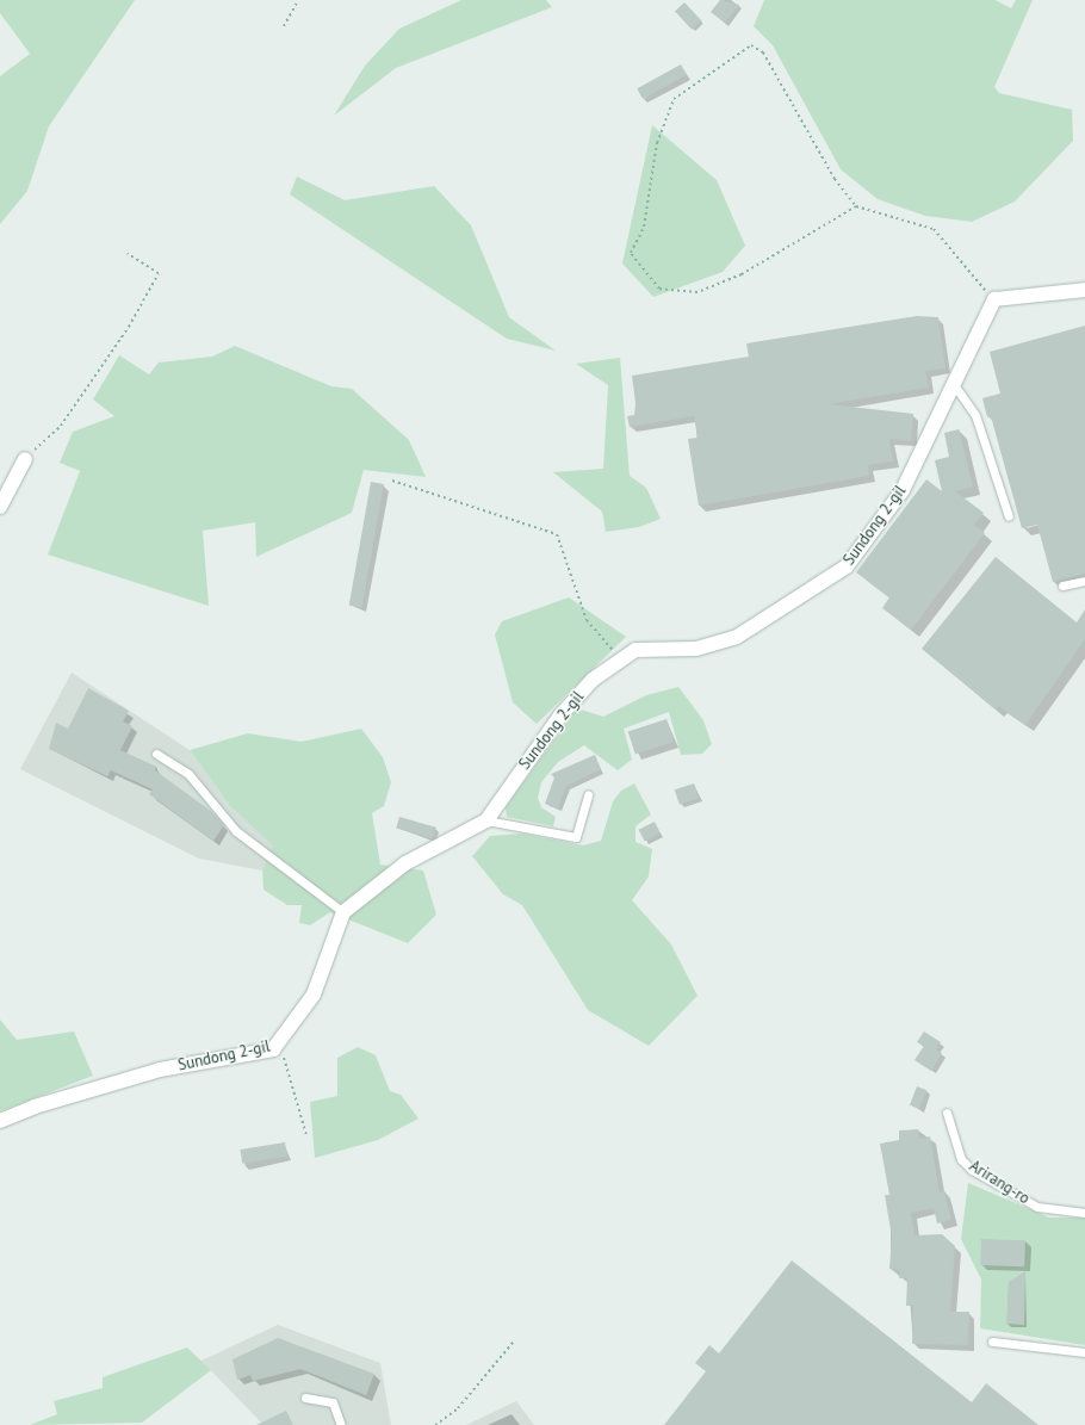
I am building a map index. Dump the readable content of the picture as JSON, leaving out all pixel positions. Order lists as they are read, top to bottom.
{
  "streets": {
    "street": ["Sundong 2-gil"],
    "lane": ["Arirang-ro"]
  }
}
